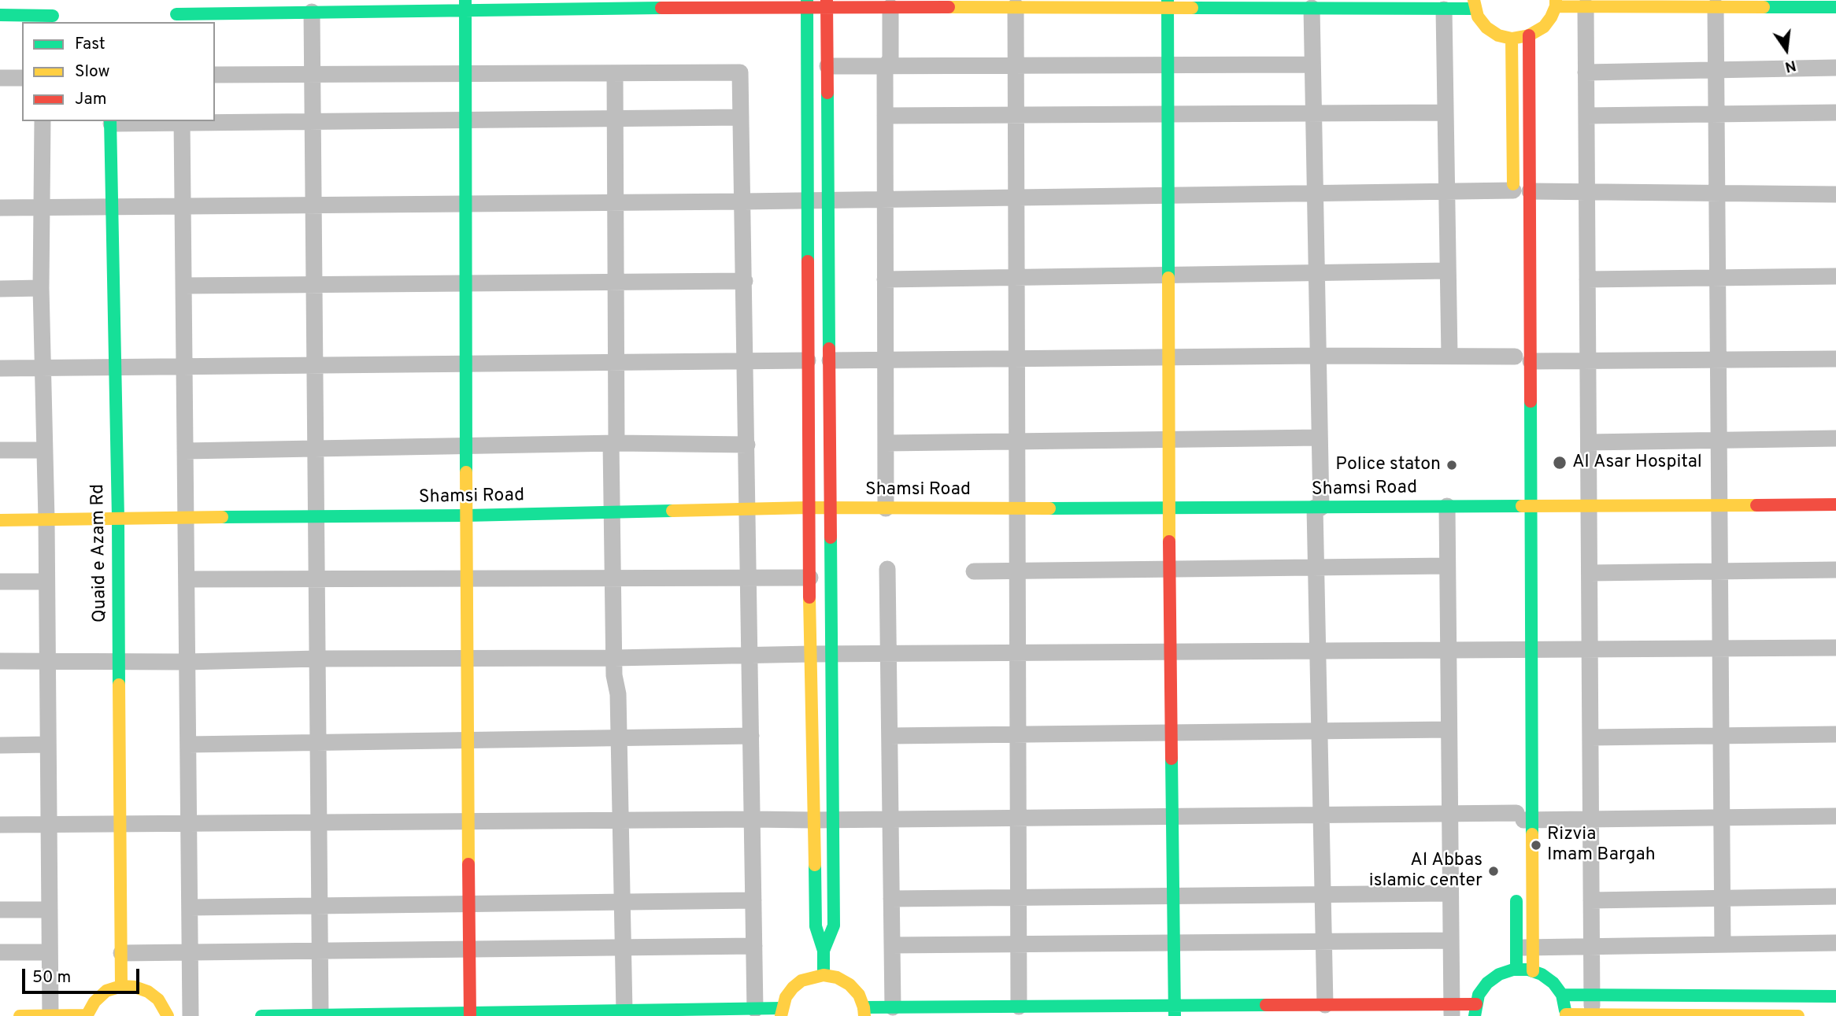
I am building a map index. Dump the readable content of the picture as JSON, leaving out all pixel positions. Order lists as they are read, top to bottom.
{
  "streets": {
    "street": ["Shamsi Road", "Quaid e Azam Rd"]
  },
  "crossings": [
    ["Shamsi Road", "Quaid e Azam Rd"]
  ],
  "places": [
    "Al Asar Hospital",
    "Police staton",
    "Rizvia Imam Bargah",
    "Al Abbas islamic center"
  ],
  "legend": ["Fast", "Slow", "Jam"],
  "scale_bar": "50 m",
  "north": "bottom"
}
